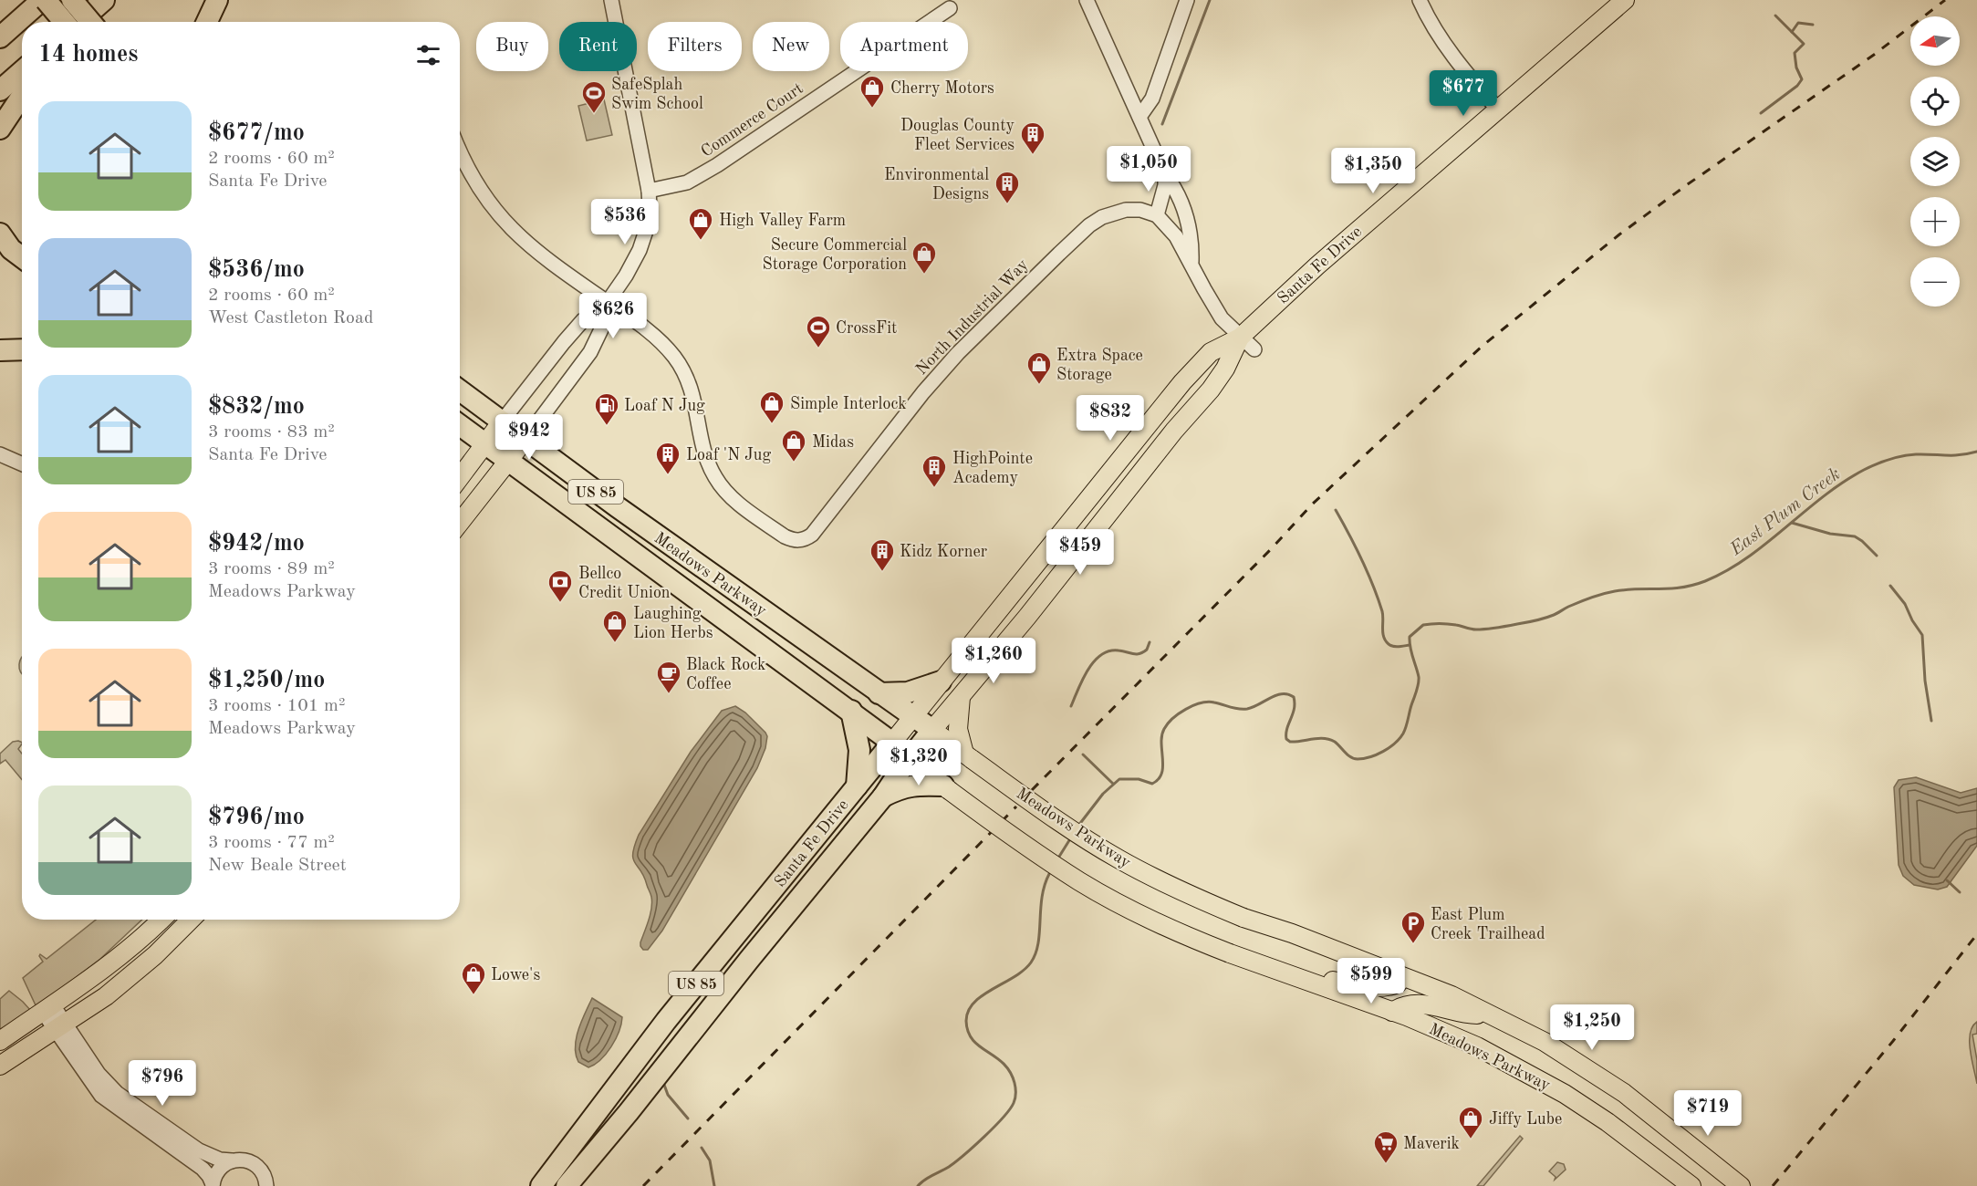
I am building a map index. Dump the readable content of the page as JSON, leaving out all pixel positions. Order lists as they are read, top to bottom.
{
  "streets": {
    "highway": ["Santa Fe Drive", "US 85", "Meadows Parkway"],
    "street": ["Commerce Court", "North Industrial Way"]
  },
  "crossings": [
    ["Santa Fe Drive", "Meadows Parkway"]
  ],
  "water": ["East Plum Creek"],
  "places": {
    "shop": [
      "Cherry Motors",
      "High Valley Farm",
      "Secure Commercial Storage Corporation",
      "Extra Space Storage",
      "Simple Interlock",
      "Midas",
      "Laughing Lion Herbs",
      "Lowe's",
      "Jiffy Lube"
    ],
    "sports": ["SafeSplah Swim School", "CrossFit"],
    "building": [
      "Douglas County Fleet Services",
      "Environmental Designs",
      "Loaf 'N Jug",
      "HighPointe Academy",
      "Kidz Korner"
    ],
    "fuel station": ["Loaf N Jug"],
    "bank": ["Bellco Credit Union"],
    "cafe": ["Black Rock Coffee"],
    "parking": ["East Plum Creek Trailhead"],
    "supermarket": ["Maverik"]
  },
  "north": "left",
  "page": {
    "map_buttons": ["+", "−"],
    "chip": [
      "Buy",
      "Rent",
      "Filters",
      "New",
      "Apartment"
    ],
    "heading": "14 homes",
    "price": [
      "$677",
      "$1,050",
      "$1,350",
      "$536",
      "$626",
      "$832",
      "$942",
      "$459",
      "$1,260",
      "$1,320",
      "$599",
      "$1,250",
      "$796",
      "$719"
    ],
    "list": [
      {
        "name": "$677/mo",
        "note": "2 rooms · 60 m² · Santa Fe Drive"
      },
      {
        "name": "$536/mo",
        "note": "2 rooms · 60 m² · West Castleton Road"
      },
      {
        "name": "$832/mo",
        "note": "3 rooms · 83 m² · Santa Fe Drive"
      },
      {
        "name": "$942/mo",
        "note": "3 rooms · 89 m² · Meadows Parkway"
      },
      {
        "name": "$1,250/mo",
        "note": "3 rooms · 101 m² · Meadows Parkway"
      },
      {
        "name": "$796/mo",
        "note": "3 rooms · 77 m² · New Beale Street"
      }
    ]
  }
}
